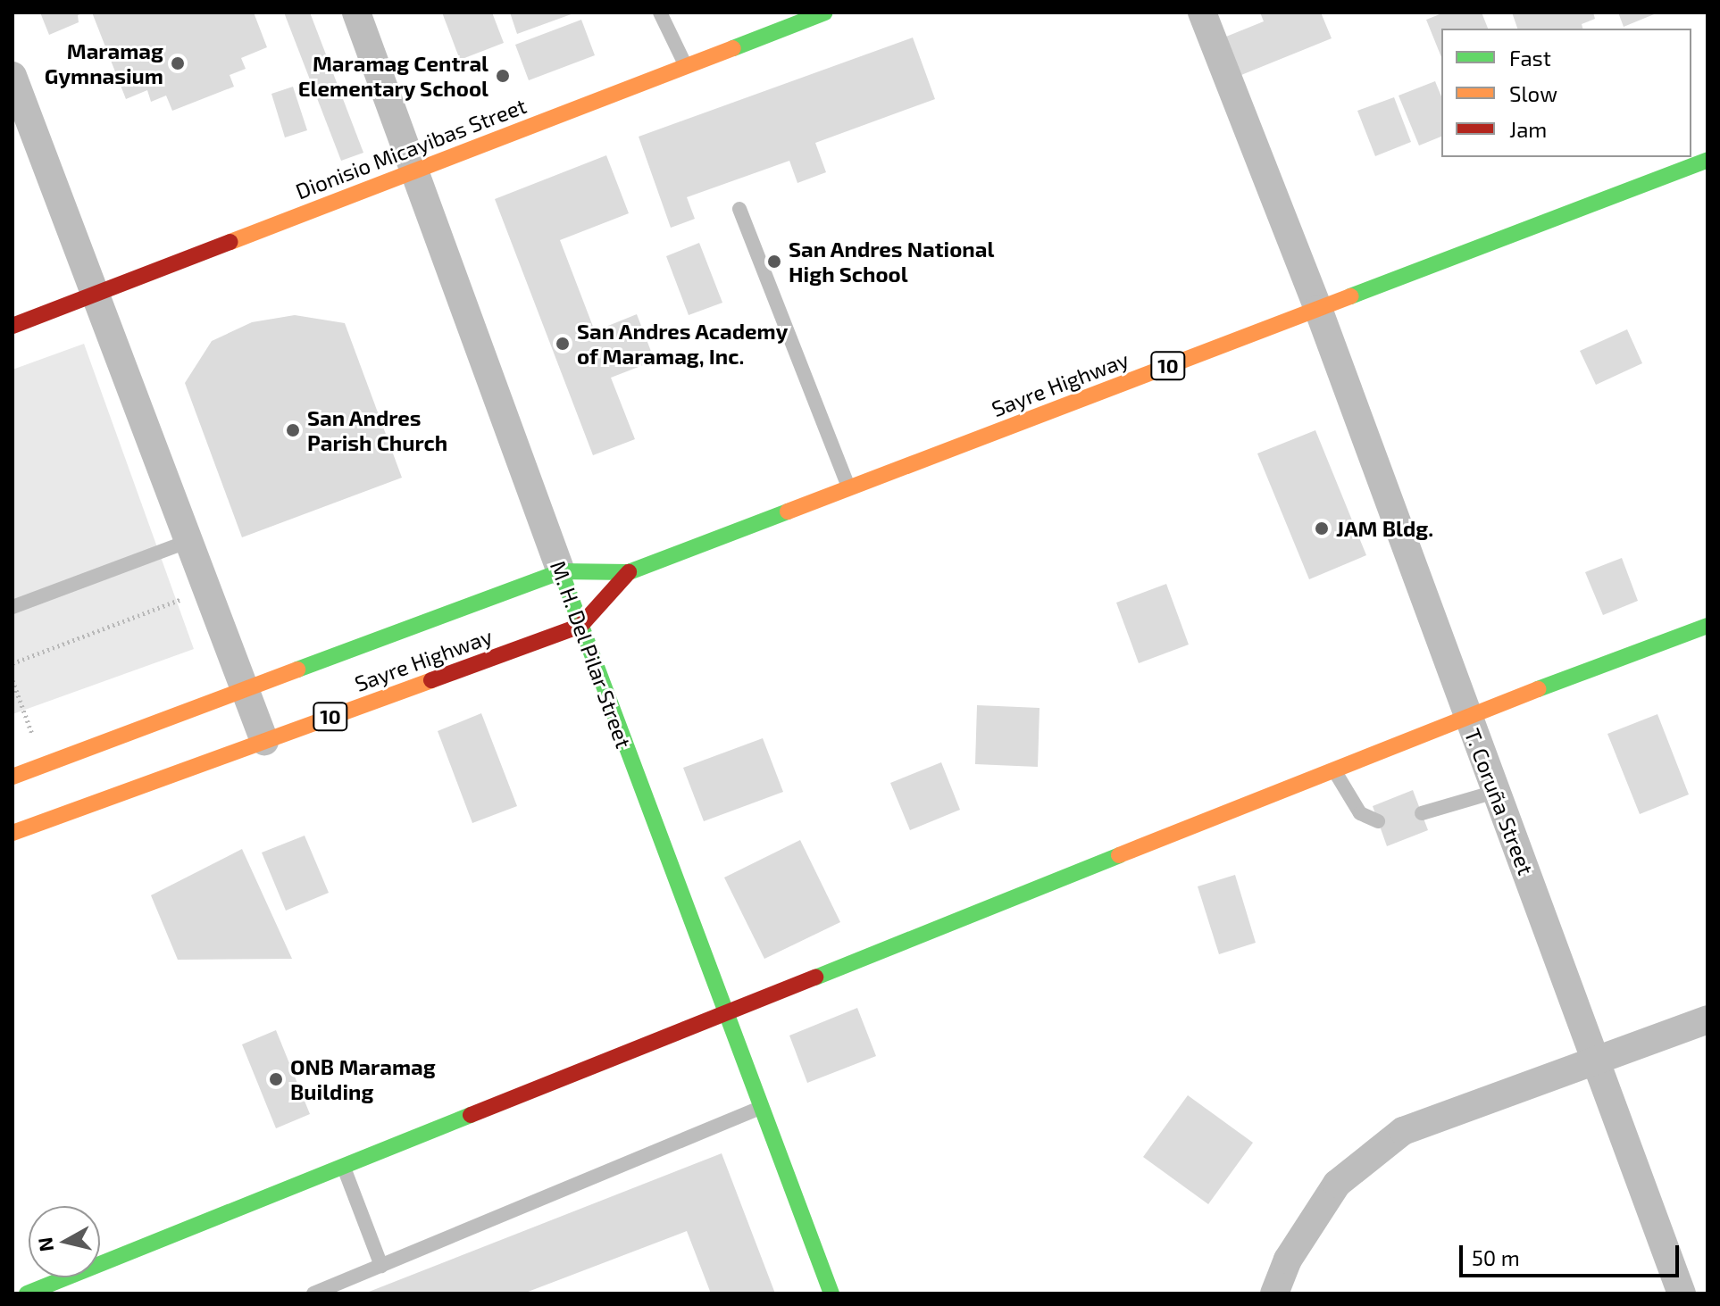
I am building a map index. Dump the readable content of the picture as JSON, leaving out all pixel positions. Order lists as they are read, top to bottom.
{
  "streets": {
    "main road": [
      "Dionisio Micayibas Street",
      "10",
      "Sayre Highway",
      "M. H. Del Pilar Street"
    ],
    "street": ["T. Coruña Street"]
  },
  "crossings": [
    ["Dionisio Micayibas Street", "M. H. Del Pilar Street"],
    ["Sayre Highway", "M. H. Del Pilar Street"],
    ["Sayre Highway", "T. Coruña Street"]
  ],
  "places": [
    "Maramag Gymnasium",
    "Maramag Central Elementary School",
    "San Andres National High School",
    "San Andres Academy of Maramag, Inc.",
    "San Andres Parish Church",
    "JAM Bldg.",
    "ONB Maramag Building"
  ],
  "legend": ["Fast", "Slow", "Jam"],
  "scale_bar": "50 m",
  "north": "left"
}
